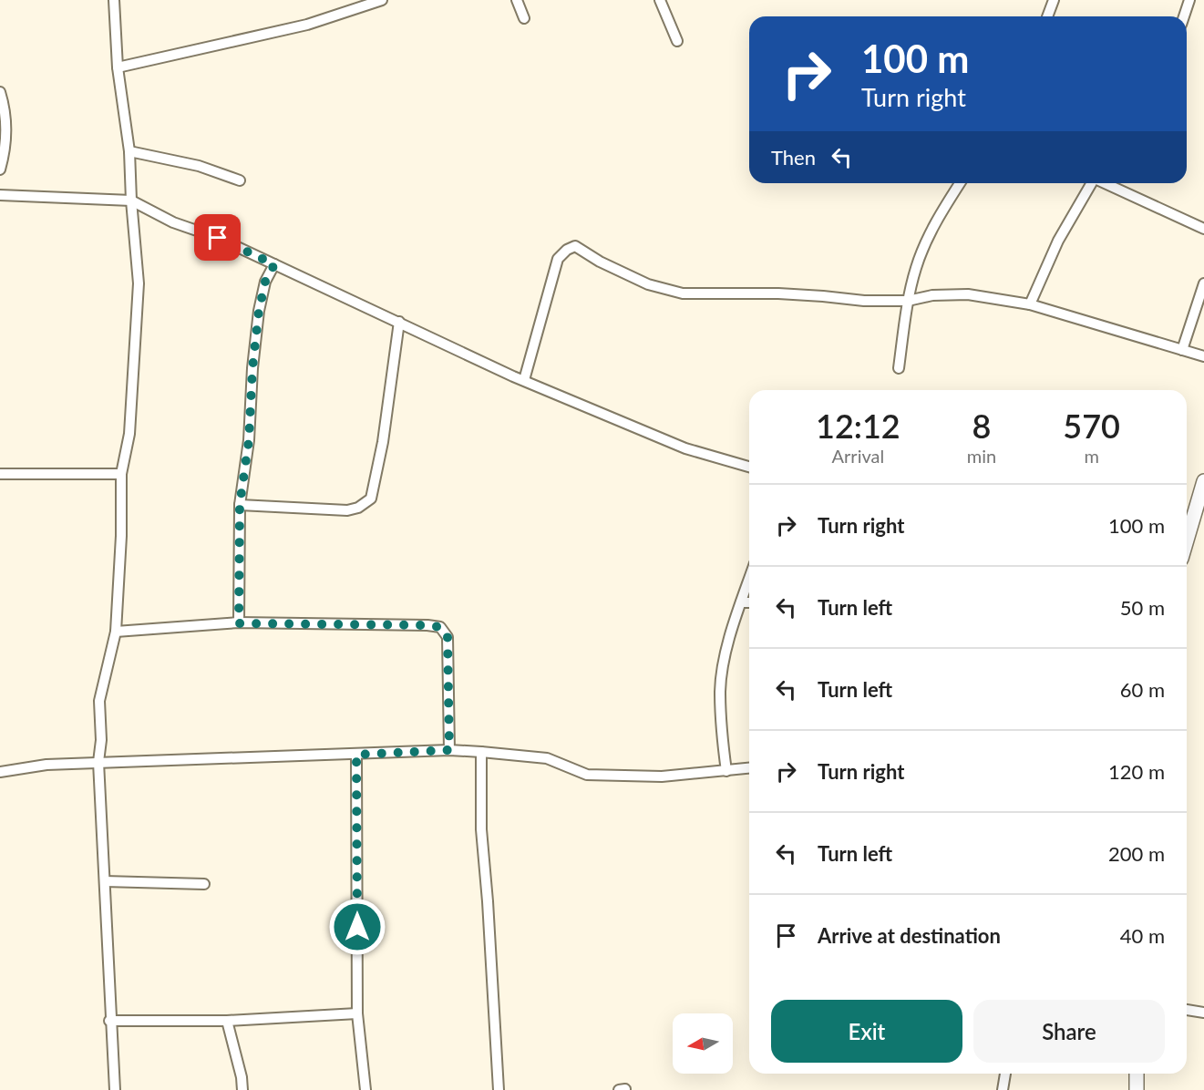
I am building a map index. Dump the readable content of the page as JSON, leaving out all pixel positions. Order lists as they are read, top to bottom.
{
  "north": "left",
  "page": {
    "turn": ["100 m", "Turn right"],
    "then": "Then",
    "eta": [
      "12:12",
      "Arrival",
      "8",
      "min",
      "570",
      "m"
    ],
    "list": [
      {
        "name": "Turn right",
        "value": "100 m"
      },
      {
        "name": "Turn left",
        "value": "50 m"
      },
      {
        "name": "Turn left",
        "value": "60 m"
      },
      {
        "name": "Turn right",
        "value": "120 m"
      },
      {
        "name": "Turn left",
        "value": "200 m"
      },
      {
        "name": "Arrive at destination",
        "value": "40 m"
      }
    ],
    "buttons": ["Exit", "Share"]
  }
}
